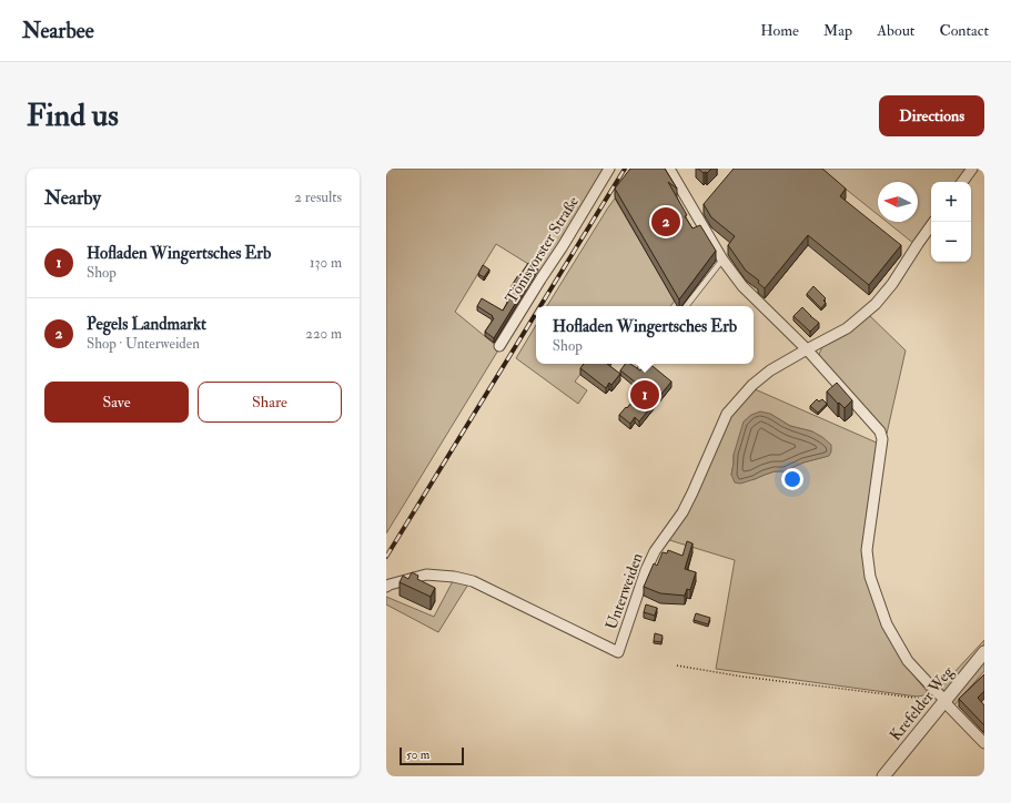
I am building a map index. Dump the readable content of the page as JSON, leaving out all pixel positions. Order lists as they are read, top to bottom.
{
  "streets": {
    "street": ["Tönisvorster Straße", "Unterweiden", "Krefelder Weg"]
  },
  "scale_bar": "50 m",
  "north": "left",
  "page": {
    "header": "Nearbee",
    "nav": [
      "Home",
      "Map",
      "About",
      "Contact"
    ],
    "buttons": [
      "Directions",
      ["Save", "Share"]
    ],
    "title": "Find us",
    "heading": ["Nearby", "2 results"],
    "map_buttons": ["+", "−"],
    "pins": ["2", "1"],
    "list": [
      {
        "mark": "1",
        "name": "Hofladen Wingertsches Erb",
        "note": "Shop",
        "value": "130 m"
      },
      {
        "mark": "2",
        "name": "Pegels Landmarkt",
        "note": "Shop · Unterweiden",
        "value": "220 m"
      }
    ],
    "popup": ["Hofladen Wingertsches Erb", "Shop"],
    "scale": "50 m"
  }
}
